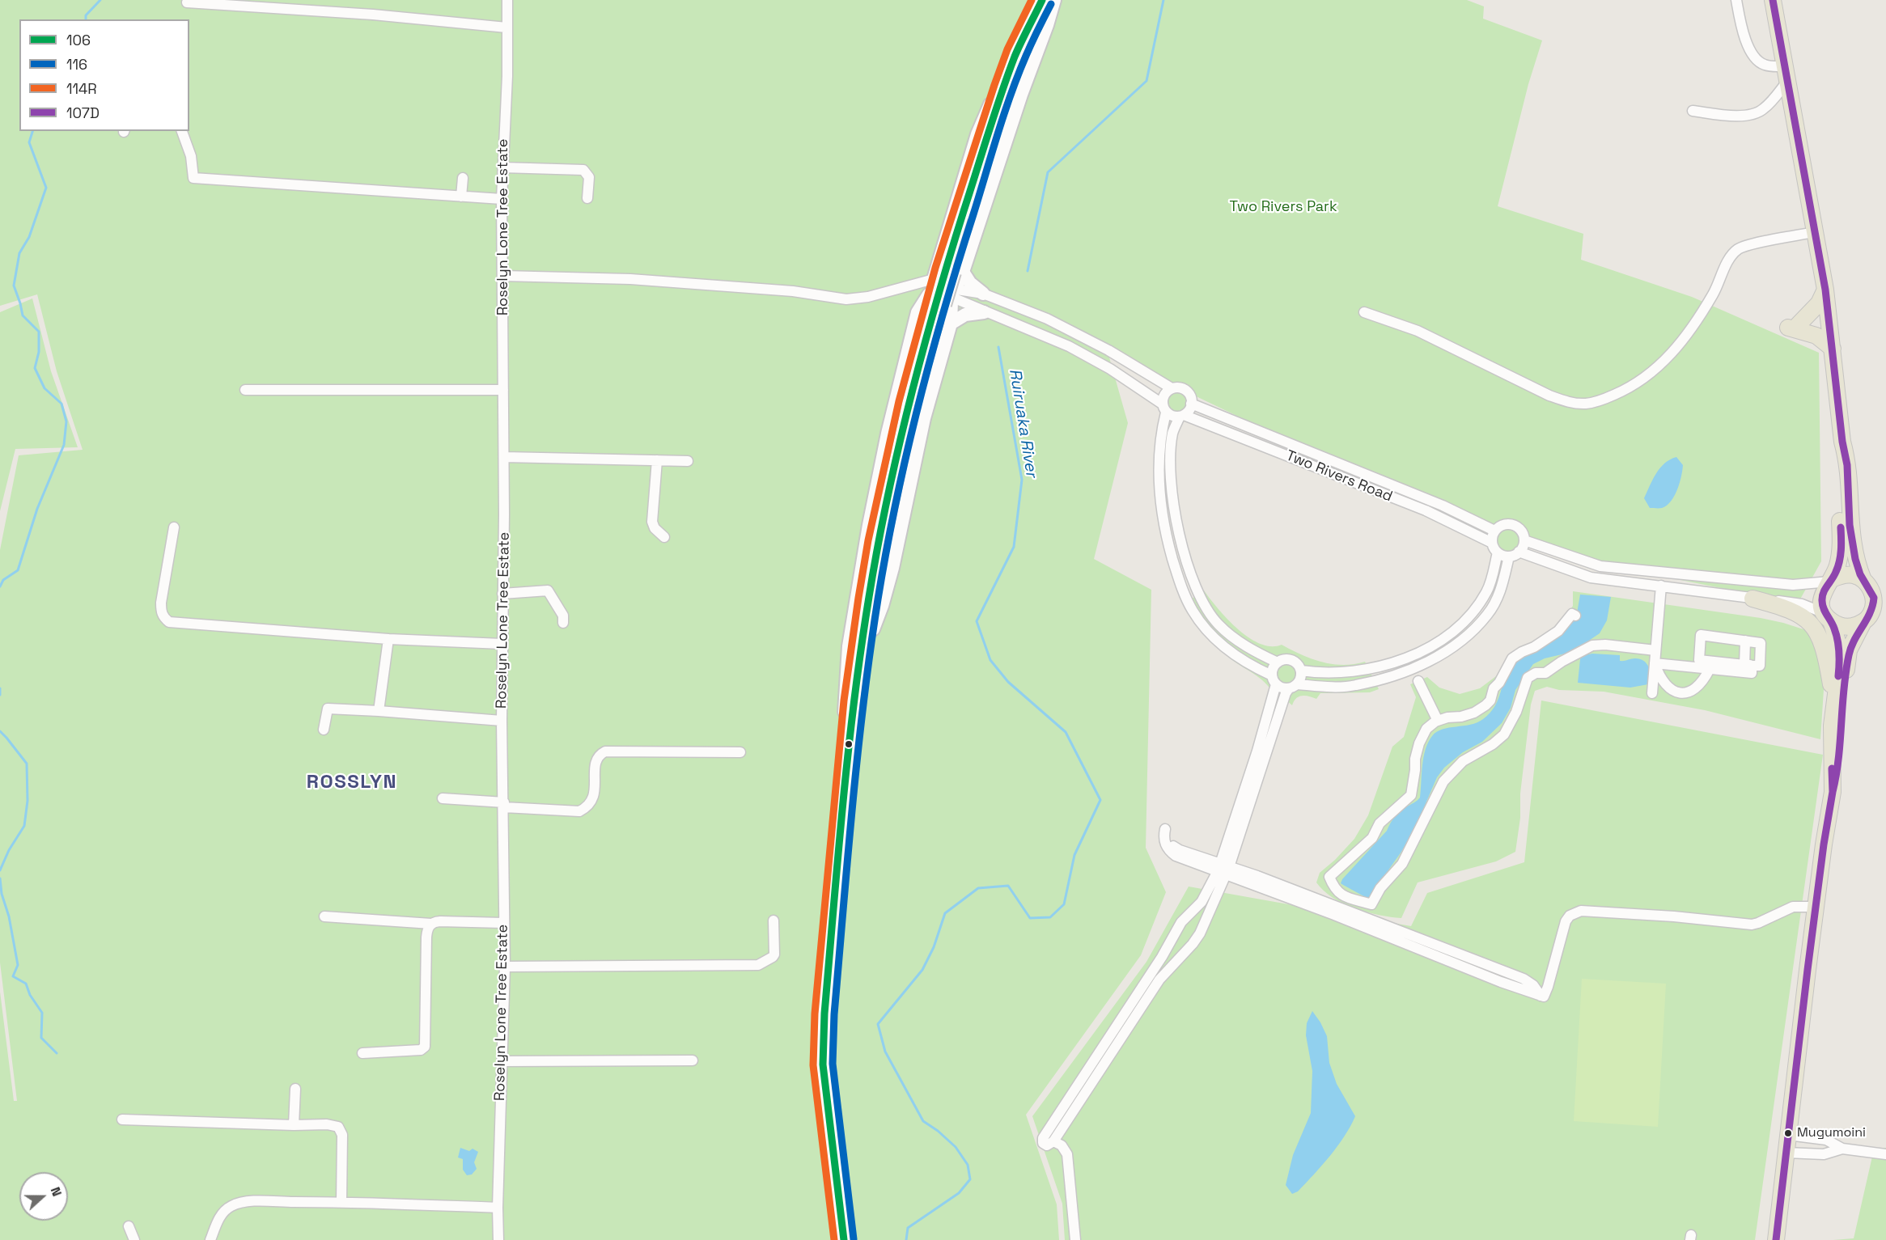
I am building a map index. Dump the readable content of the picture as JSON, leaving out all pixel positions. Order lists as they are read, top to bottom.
{
  "streets": {
    "street": ["Roselyn Lone Tree Estate", "Two Rivers Road"]
  },
  "districts": ["ROSSLYN"],
  "water": ["Ruiruaka River"],
  "parks": ["Two Rivers Park"],
  "places": ["Mugumoini"],
  "lines": [
    "transit line 106",
    "transit line 114R",
    "transit line 107D",
    "transit line 116"
  ],
  "legend": [
    "106",
    "116",
    "114R",
    "107D"
  ],
  "north": "right"
}
